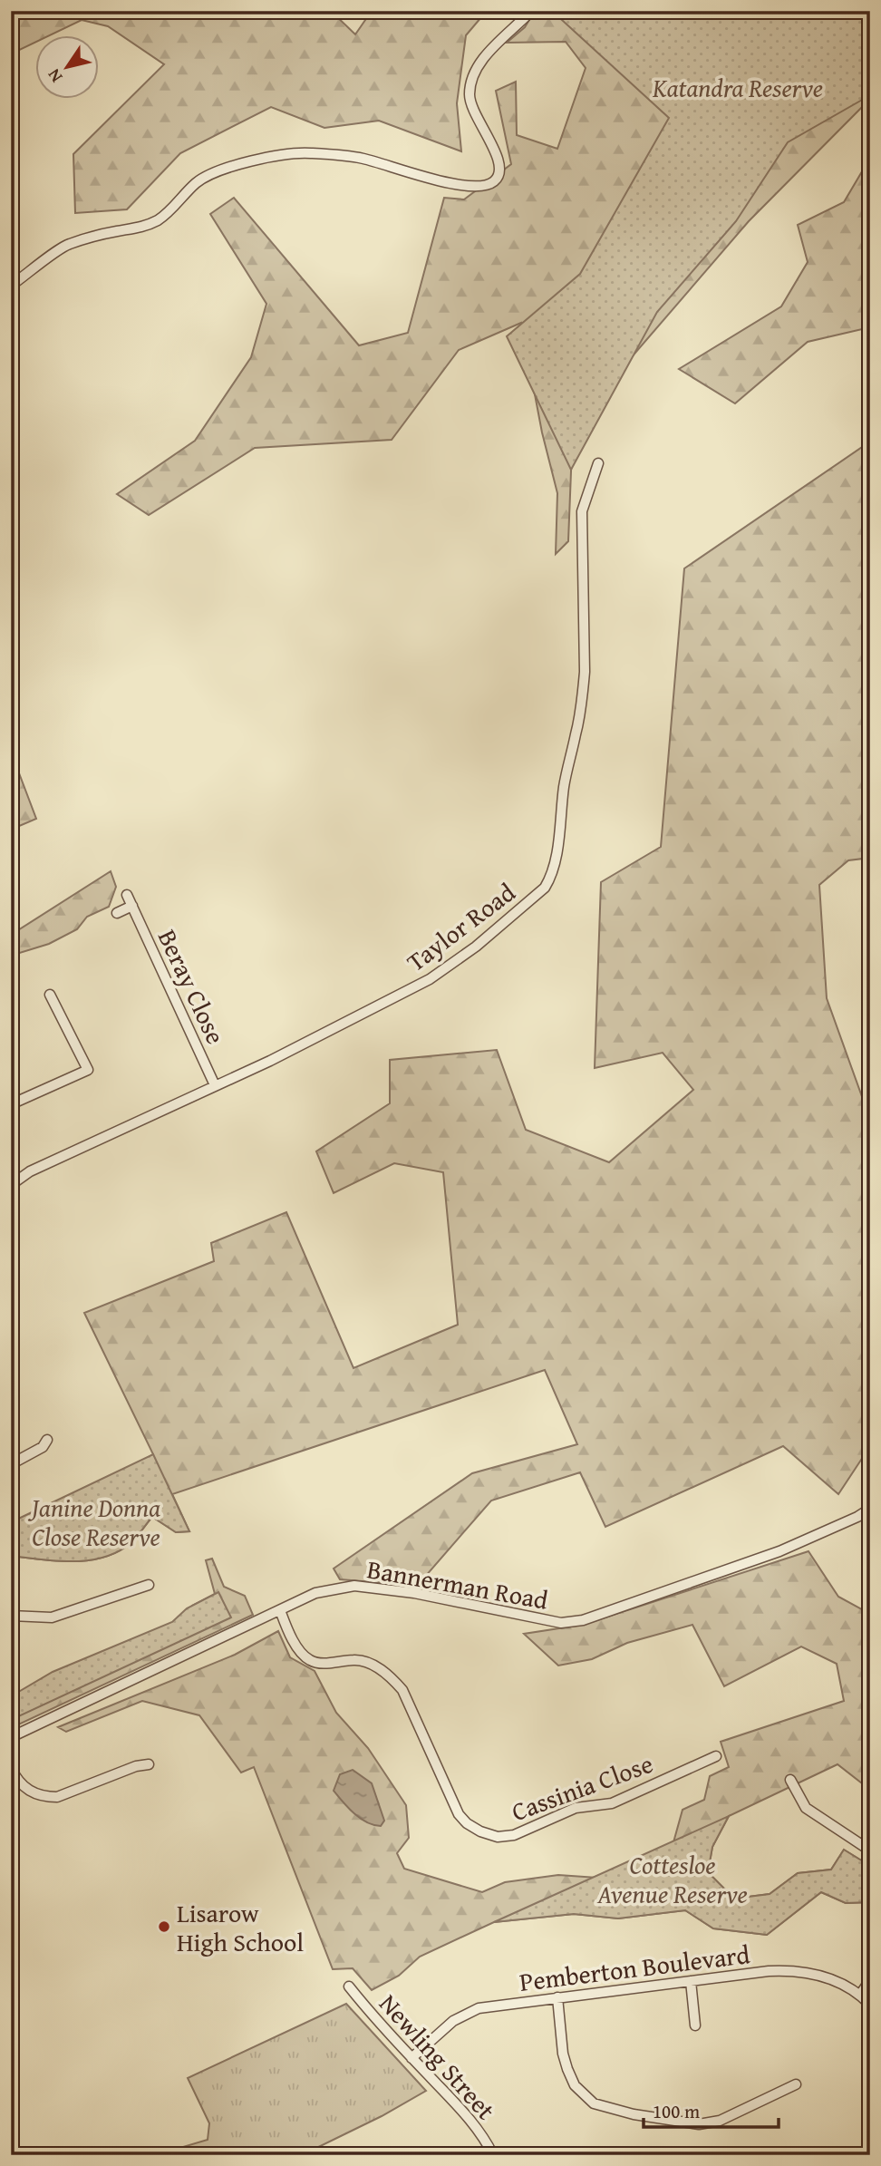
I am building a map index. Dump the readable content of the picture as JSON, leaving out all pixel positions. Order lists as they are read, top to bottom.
{
  "streets": {
    "street": [
      "Taylor Road",
      "Beray Close",
      "Bannerman Road",
      "Cassinia Close",
      "Pemberton Boulevard",
      "Newling Street"
    ]
  },
  "crossings": [
    ["Taylor Road", "Beray Close"],
    ["Bannerman Road", "Cassinia Close"],
    ["Pemberton Boulevard", "Newling Street"]
  ],
  "parks": ["Katandra Reserve", "Janine Donna Close Reserve", "Cottesloe Avenue Reserve"],
  "places": ["Lisarow High School"],
  "scale_bar": "100 m",
  "north": "bottom left"
}
